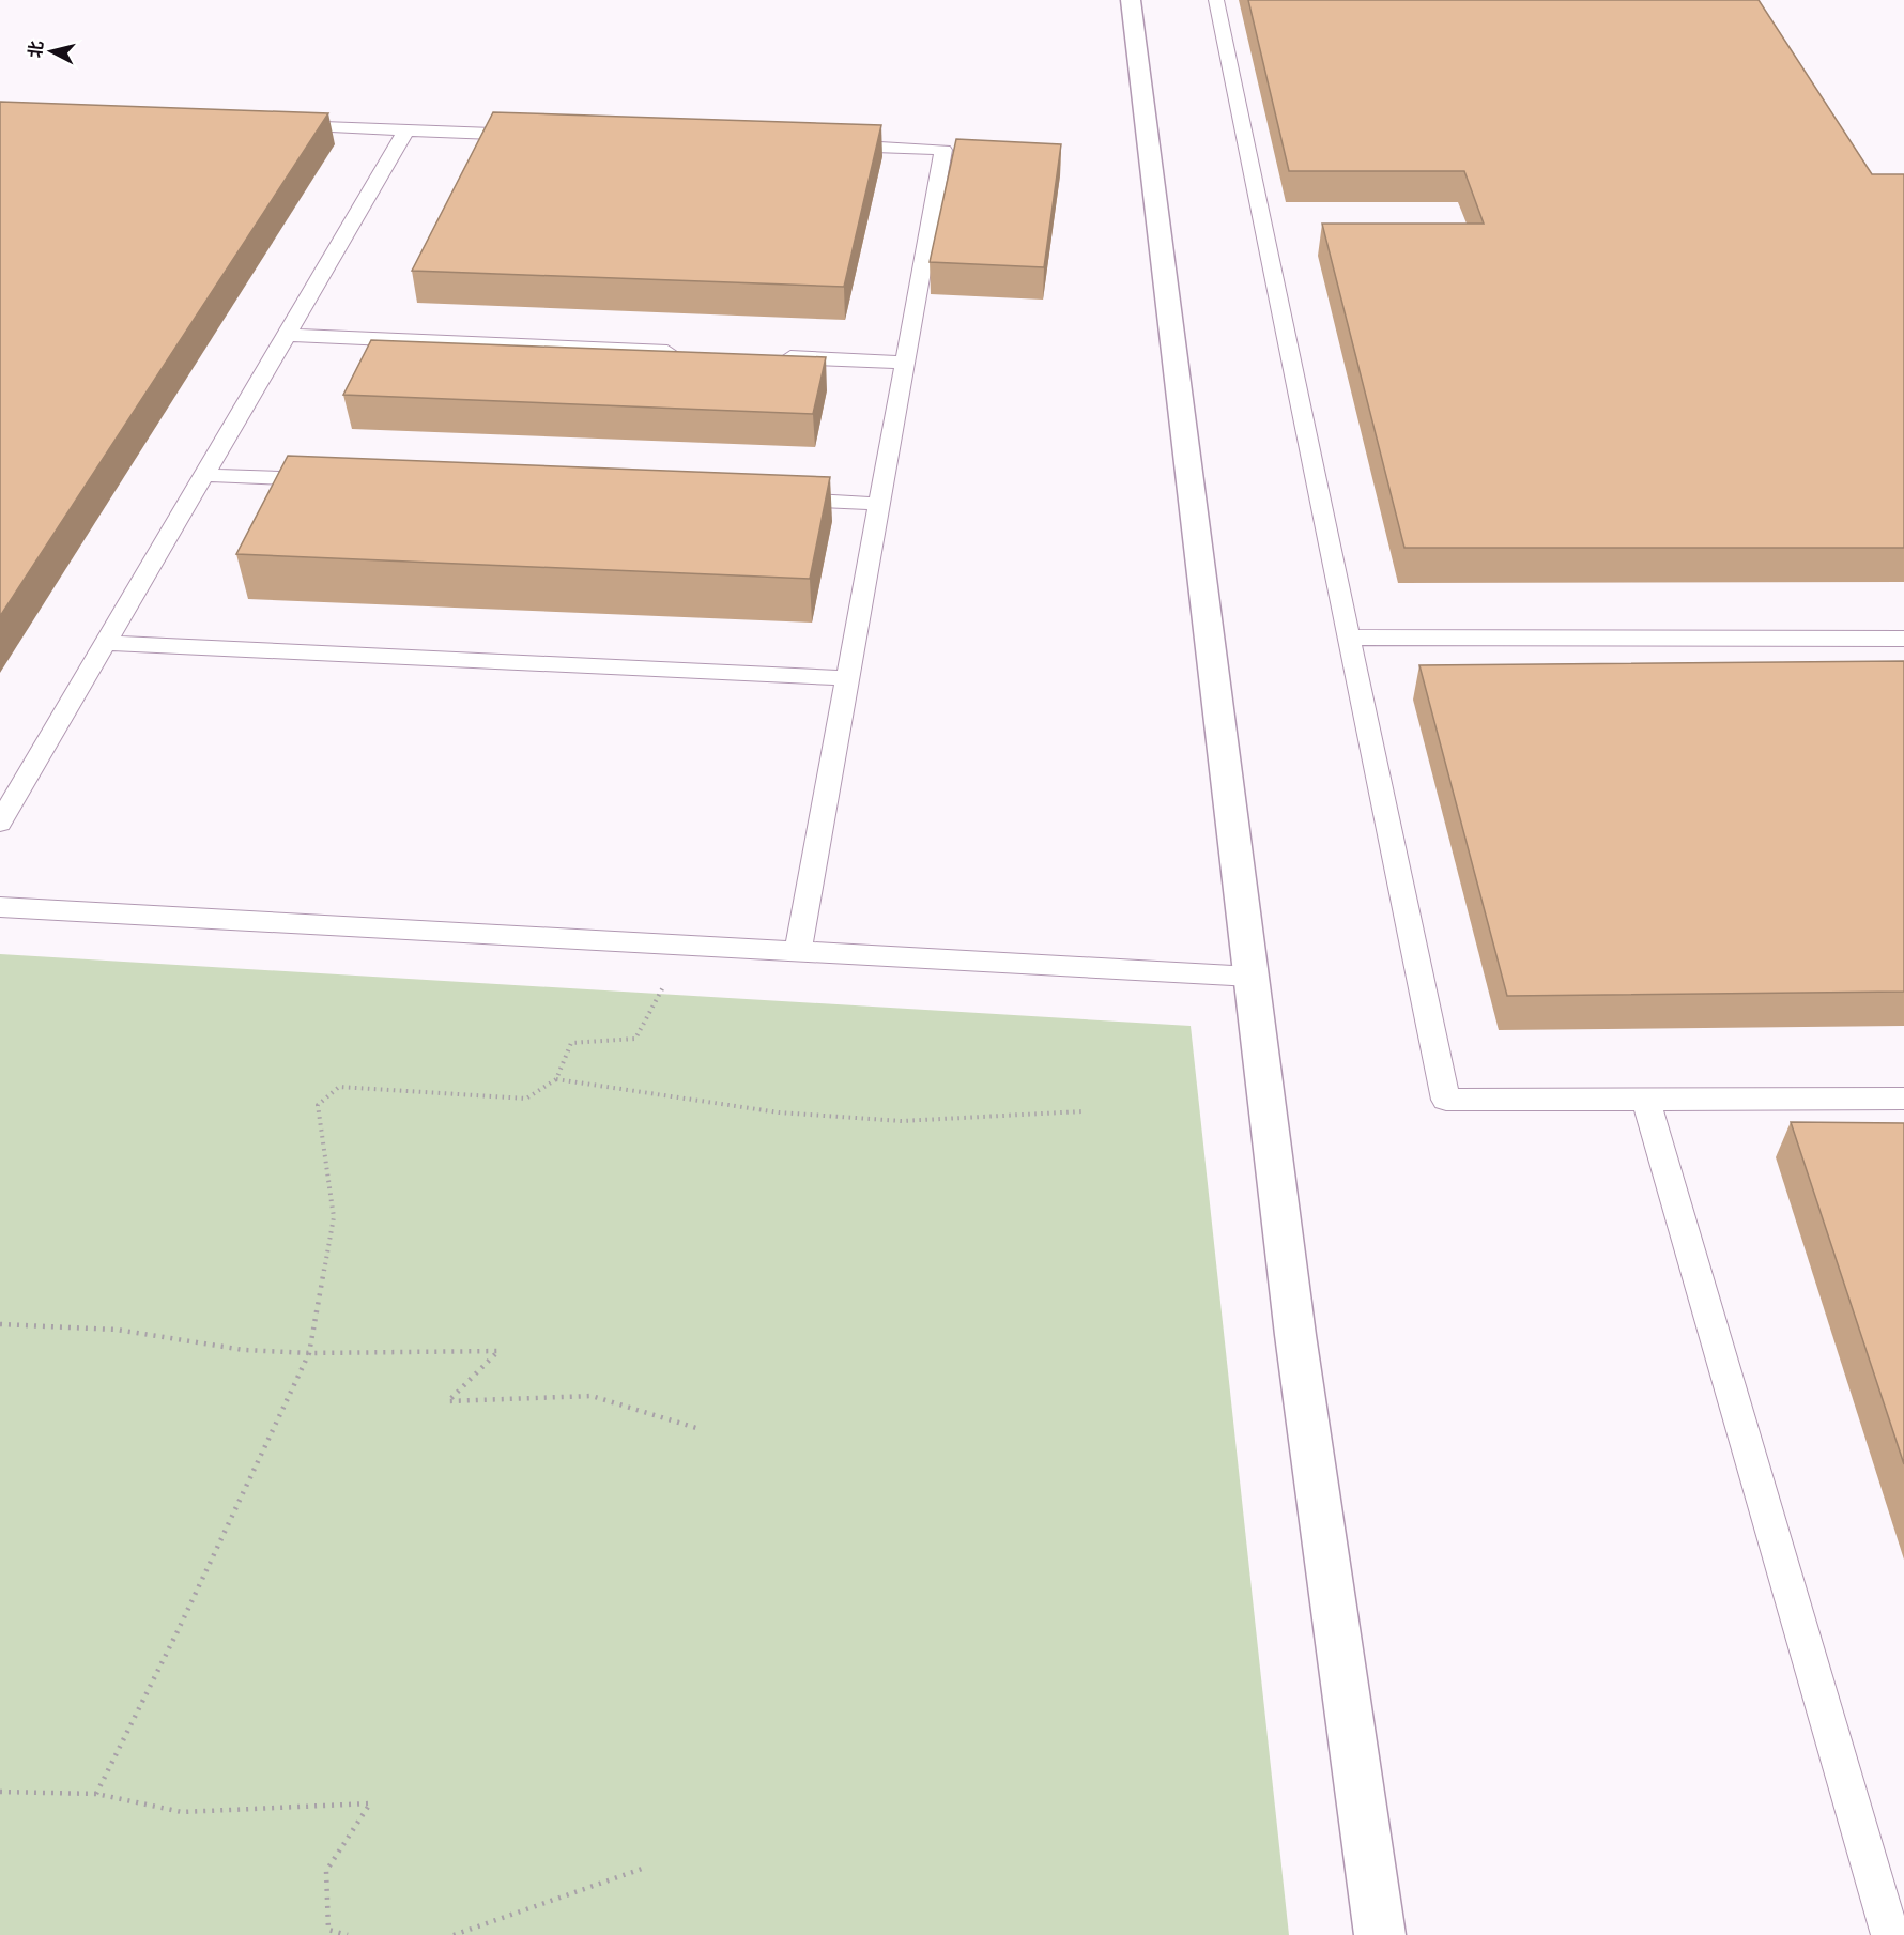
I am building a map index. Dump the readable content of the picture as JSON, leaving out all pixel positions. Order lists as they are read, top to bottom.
{
  "north": "left"
}
